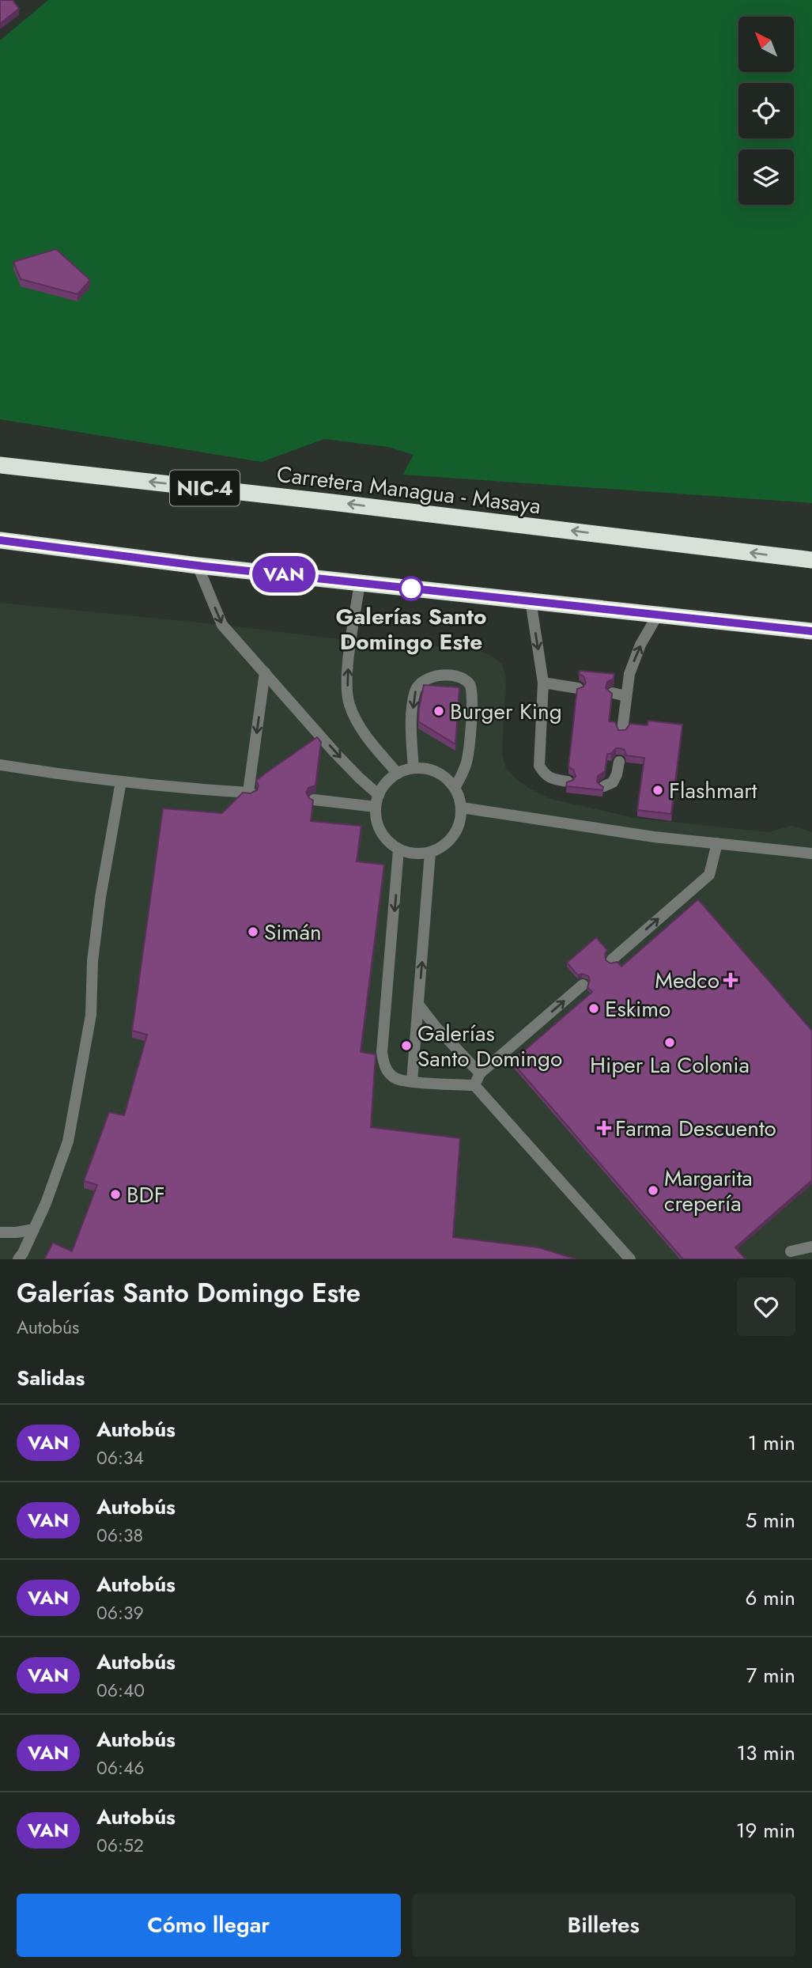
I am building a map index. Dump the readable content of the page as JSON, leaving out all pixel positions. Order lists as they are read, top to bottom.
{
  "streets": {
    "highway": ["NIC-4", "Carretera Managua - Masaya"]
  },
  "places": {
    "other": [
      "Galerías Santo Domingo Este",
      "Burger King",
      "Flashmart",
      "Simán",
      "Eskimo",
      "Hiper La Colonia",
      "Galerías Santo Domingo",
      "Margarita crepería",
      "BDF"
    ],
    "health": ["Medco", "Farma Descuento"]
  },
  "lines": ["bus line VAN"],
  "north": "top left",
  "page": {
    "on_map": "VAN",
    "heading": [
      ["Galerías Santo Domingo Este", "Autobús"],
      "Salidas"
    ],
    "list": [
      {
        "mark": "VAN",
        "name": "Autobús",
        "note": "06:34",
        "value": "1 min"
      },
      {
        "mark": "VAN",
        "name": "Autobús",
        "note": "06:38",
        "value": "5 min"
      },
      {
        "mark": "VAN",
        "name": "Autobús",
        "note": "06:39",
        "value": "6 min"
      },
      {
        "mark": "VAN",
        "name": "Autobús",
        "note": "06:40",
        "value": "7 min"
      },
      {
        "mark": "VAN",
        "name": "Autobús",
        "note": "06:46",
        "value": "13 min"
      },
      {
        "mark": "VAN",
        "name": "Autobús",
        "note": "06:52",
        "value": "19 min"
      }
    ],
    "buttons": ["Cómo llegar", "Billetes"]
  }
}
